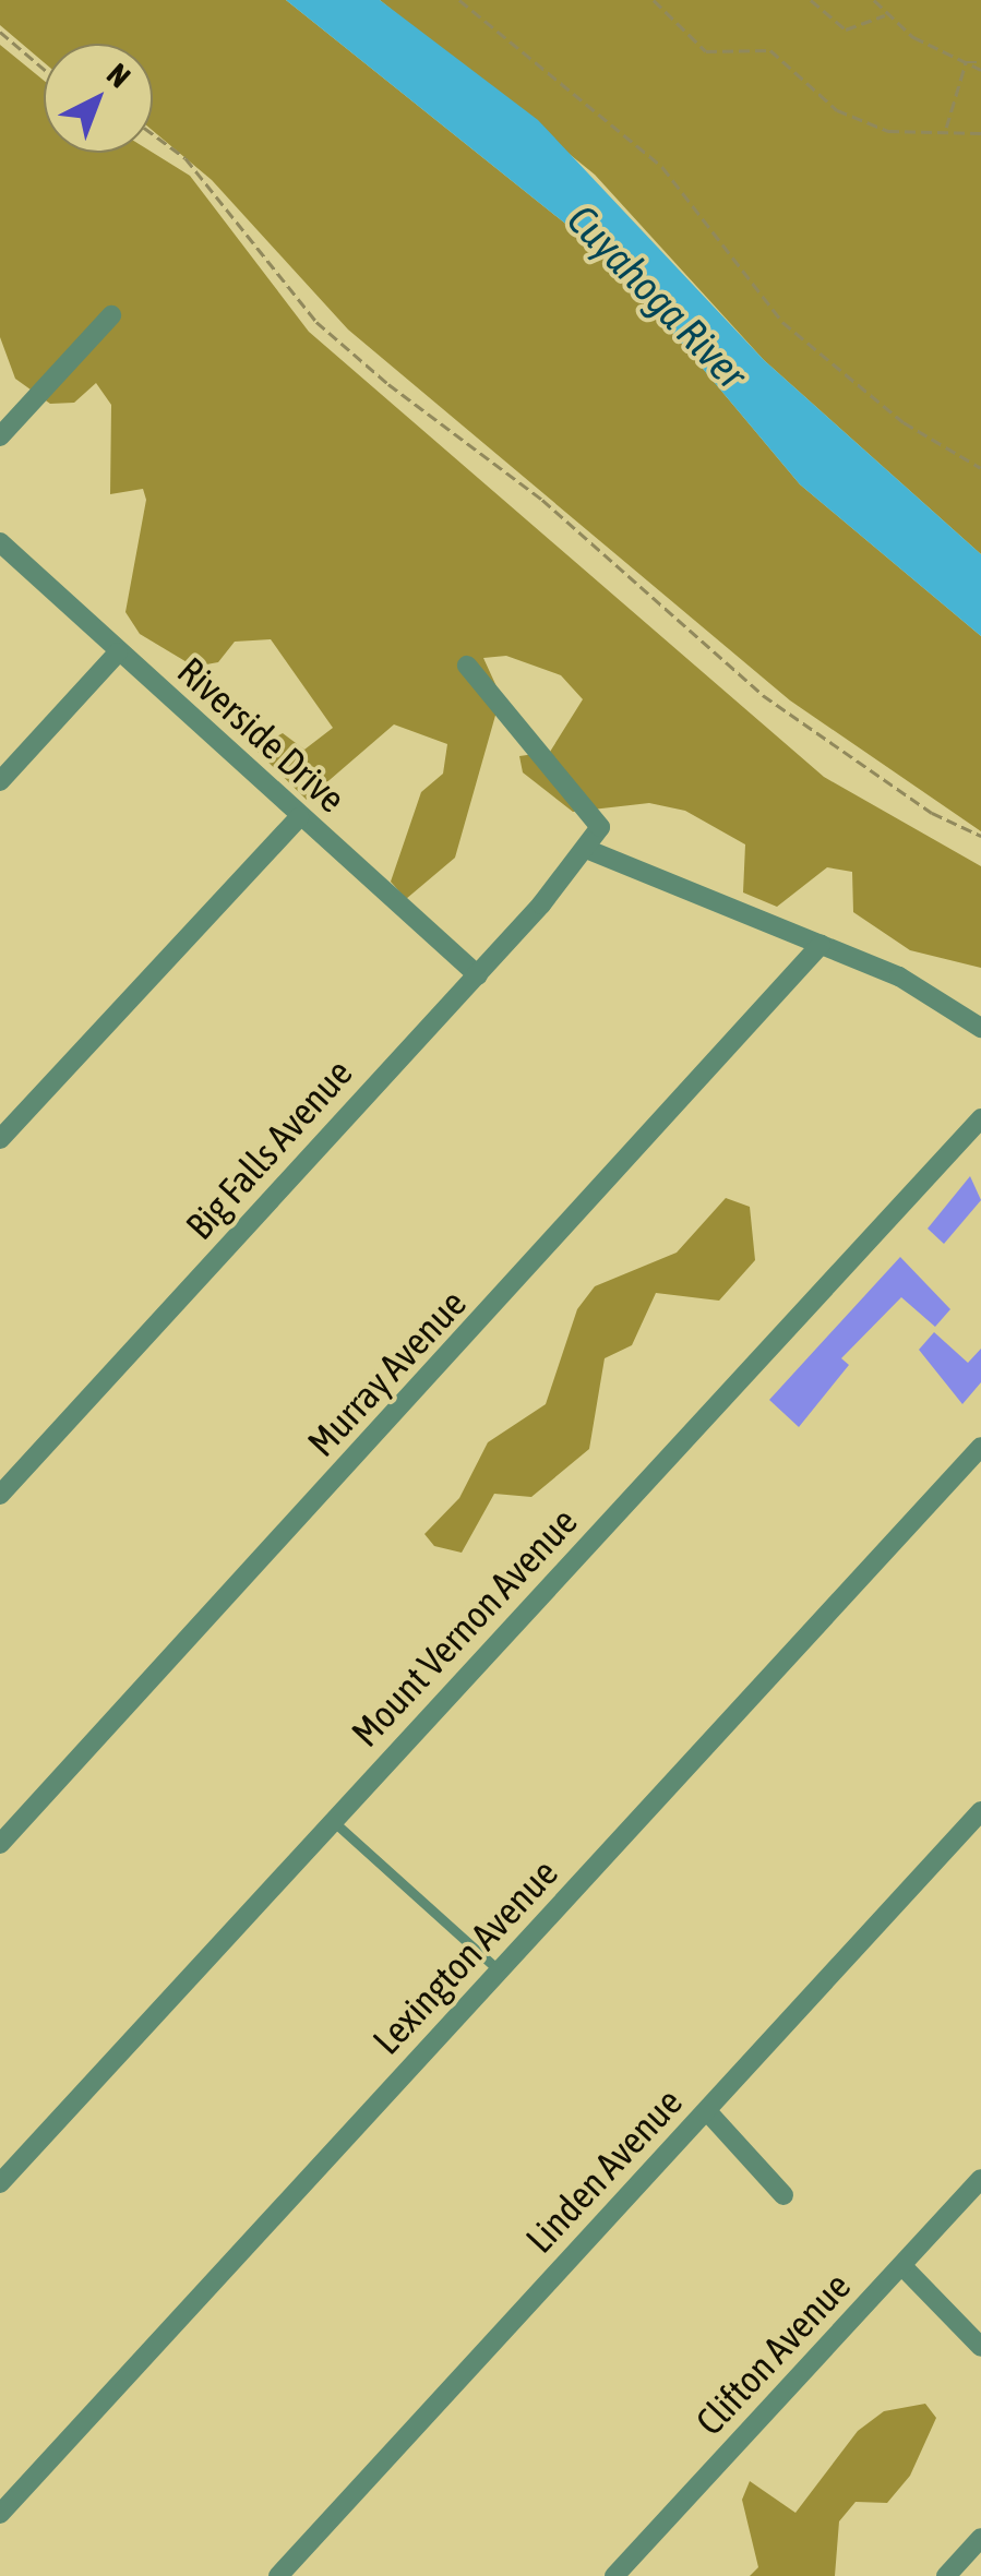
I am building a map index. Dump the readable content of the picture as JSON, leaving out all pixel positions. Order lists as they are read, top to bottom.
{
  "streets": {
    "street": [
      "Riverside Drive",
      "Big Falls Avenue",
      "Murray Avenue",
      "Mount Vernon Avenue",
      "Lexington Avenue",
      "Linden Avenue",
      "Clifton Avenue"
    ]
  },
  "crossings": [
    ["Riverside Drive", "Big Falls Avenue"]
  ],
  "water": ["Cuyahoga River"],
  "north": "top right"
}
